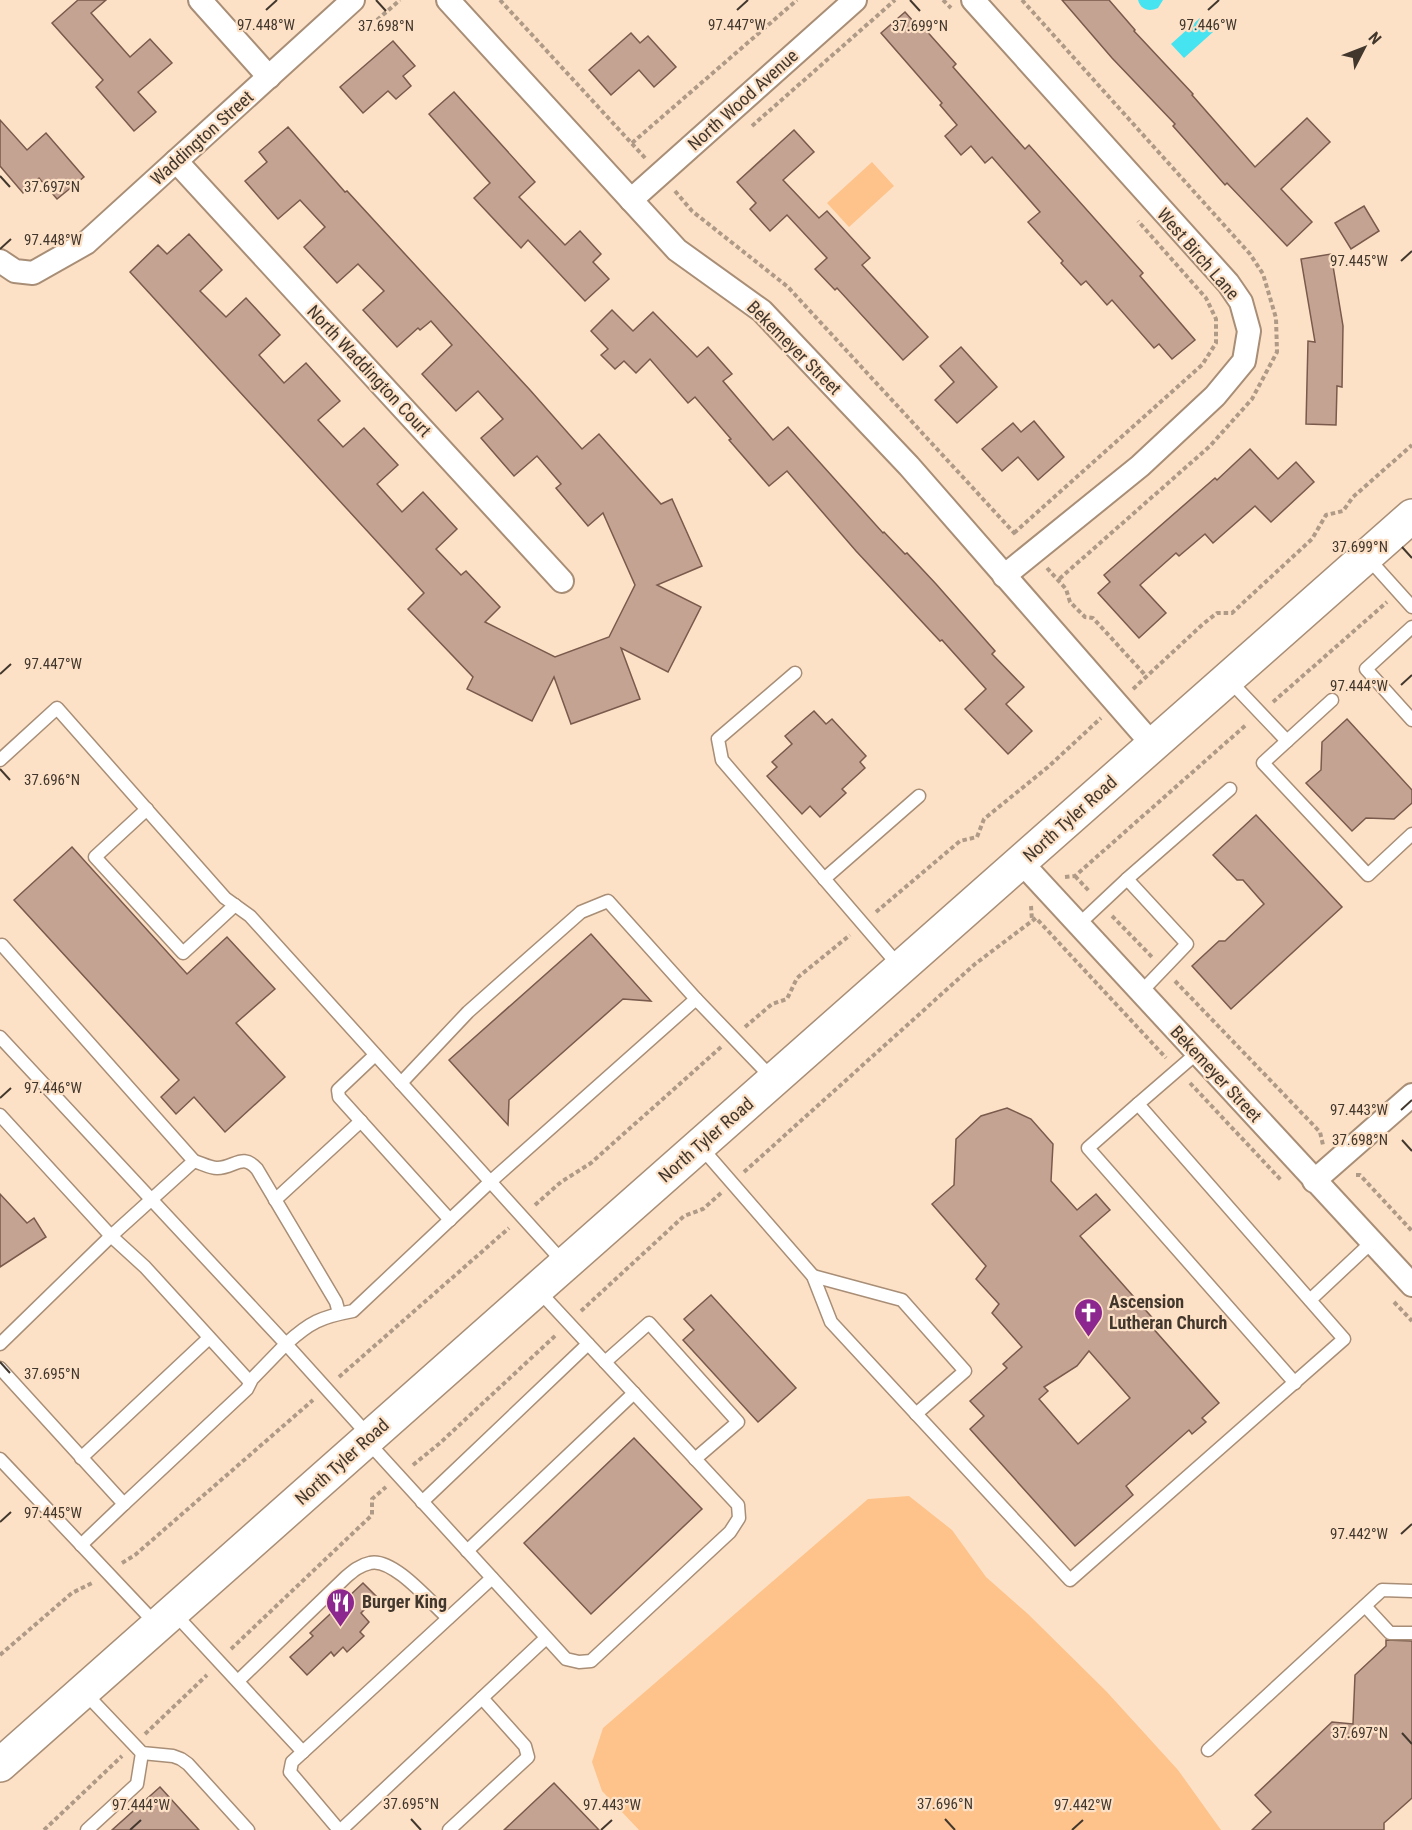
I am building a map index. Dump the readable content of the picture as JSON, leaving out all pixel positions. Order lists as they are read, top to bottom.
{
  "streets": {
    "main road": ["North Tyler Road"],
    "street": [
      "North Wood Avenue",
      "Waddington Street",
      "West Birch Lane",
      "Bekemeyer Street",
      "North Waddington Court"
    ]
  },
  "crossings": [
    ["North Wood Avenue", "Bekemeyer Street"],
    ["Waddington Street", "North Waddington Court"],
    ["West Birch Lane", "Bekemeyer Street"],
    ["Bekemeyer Street", "North Tyler Road"]
  ],
  "places": {
    "church": ["Ascension Lutheran Church"],
    "restaurant": ["Burger King"]
  },
  "north": "top right",
  "coordinates": [
    "97.446°W",
    "97.448°W",
    "97.447°W",
    "37.698°N",
    "37.699°N",
    "37.697°N",
    "97.445°W",
    "97.444°W",
    "37.696°N",
    "97.443°W",
    "37.695°N",
    "97.442°W"
  ]
}
